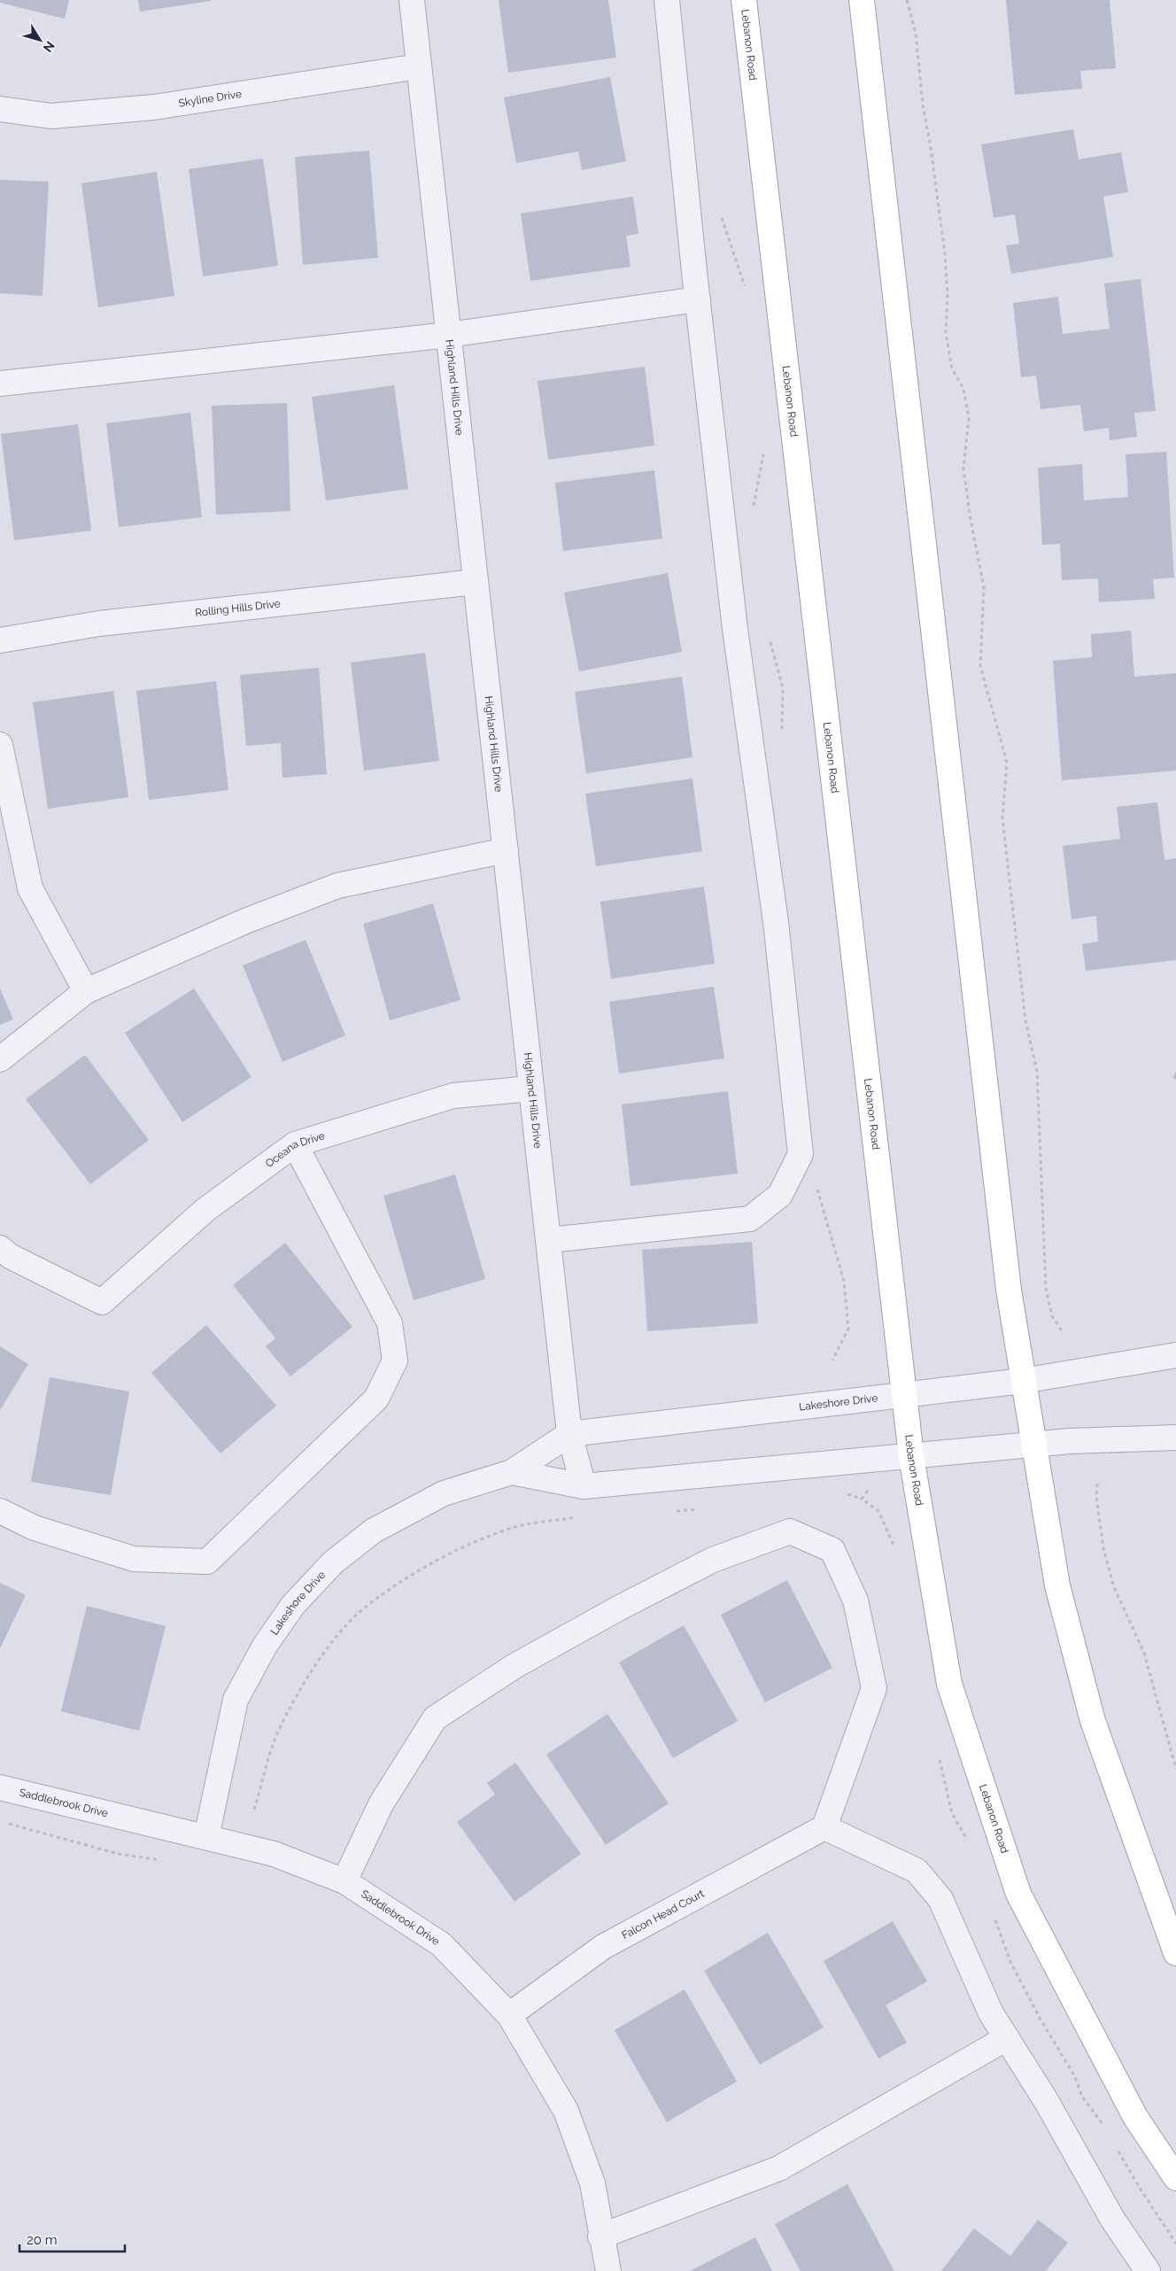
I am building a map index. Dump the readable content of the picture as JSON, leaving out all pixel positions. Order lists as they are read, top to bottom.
{
  "streets": {
    "main road": ["Lebanon Road"],
    "street": [
      "Skyline Drive",
      "Highland Hills Drive",
      "Rolling Hills Drive",
      "Oceana Drive",
      "Lakeshore Drive",
      "Saddlebrook Drive",
      "Falcon Head Court"
    ]
  },
  "crossings": [
    ["Lebanon Road", "Lakeshore Drive"],
    ["Skyline Drive", "Highland Hills Drive"],
    ["Highland Hills Drive", "Rolling Hills Drive"],
    ["Highland Hills Drive", "Oceana Drive"],
    ["Highland Hills Drive", "Lakeshore Drive"],
    ["Lakeshore Drive", "Saddlebrook Drive"],
    ["Saddlebrook Drive", "Falcon Head Court"]
  ],
  "scale_bar": "20 m",
  "north": "bottom right"
}
